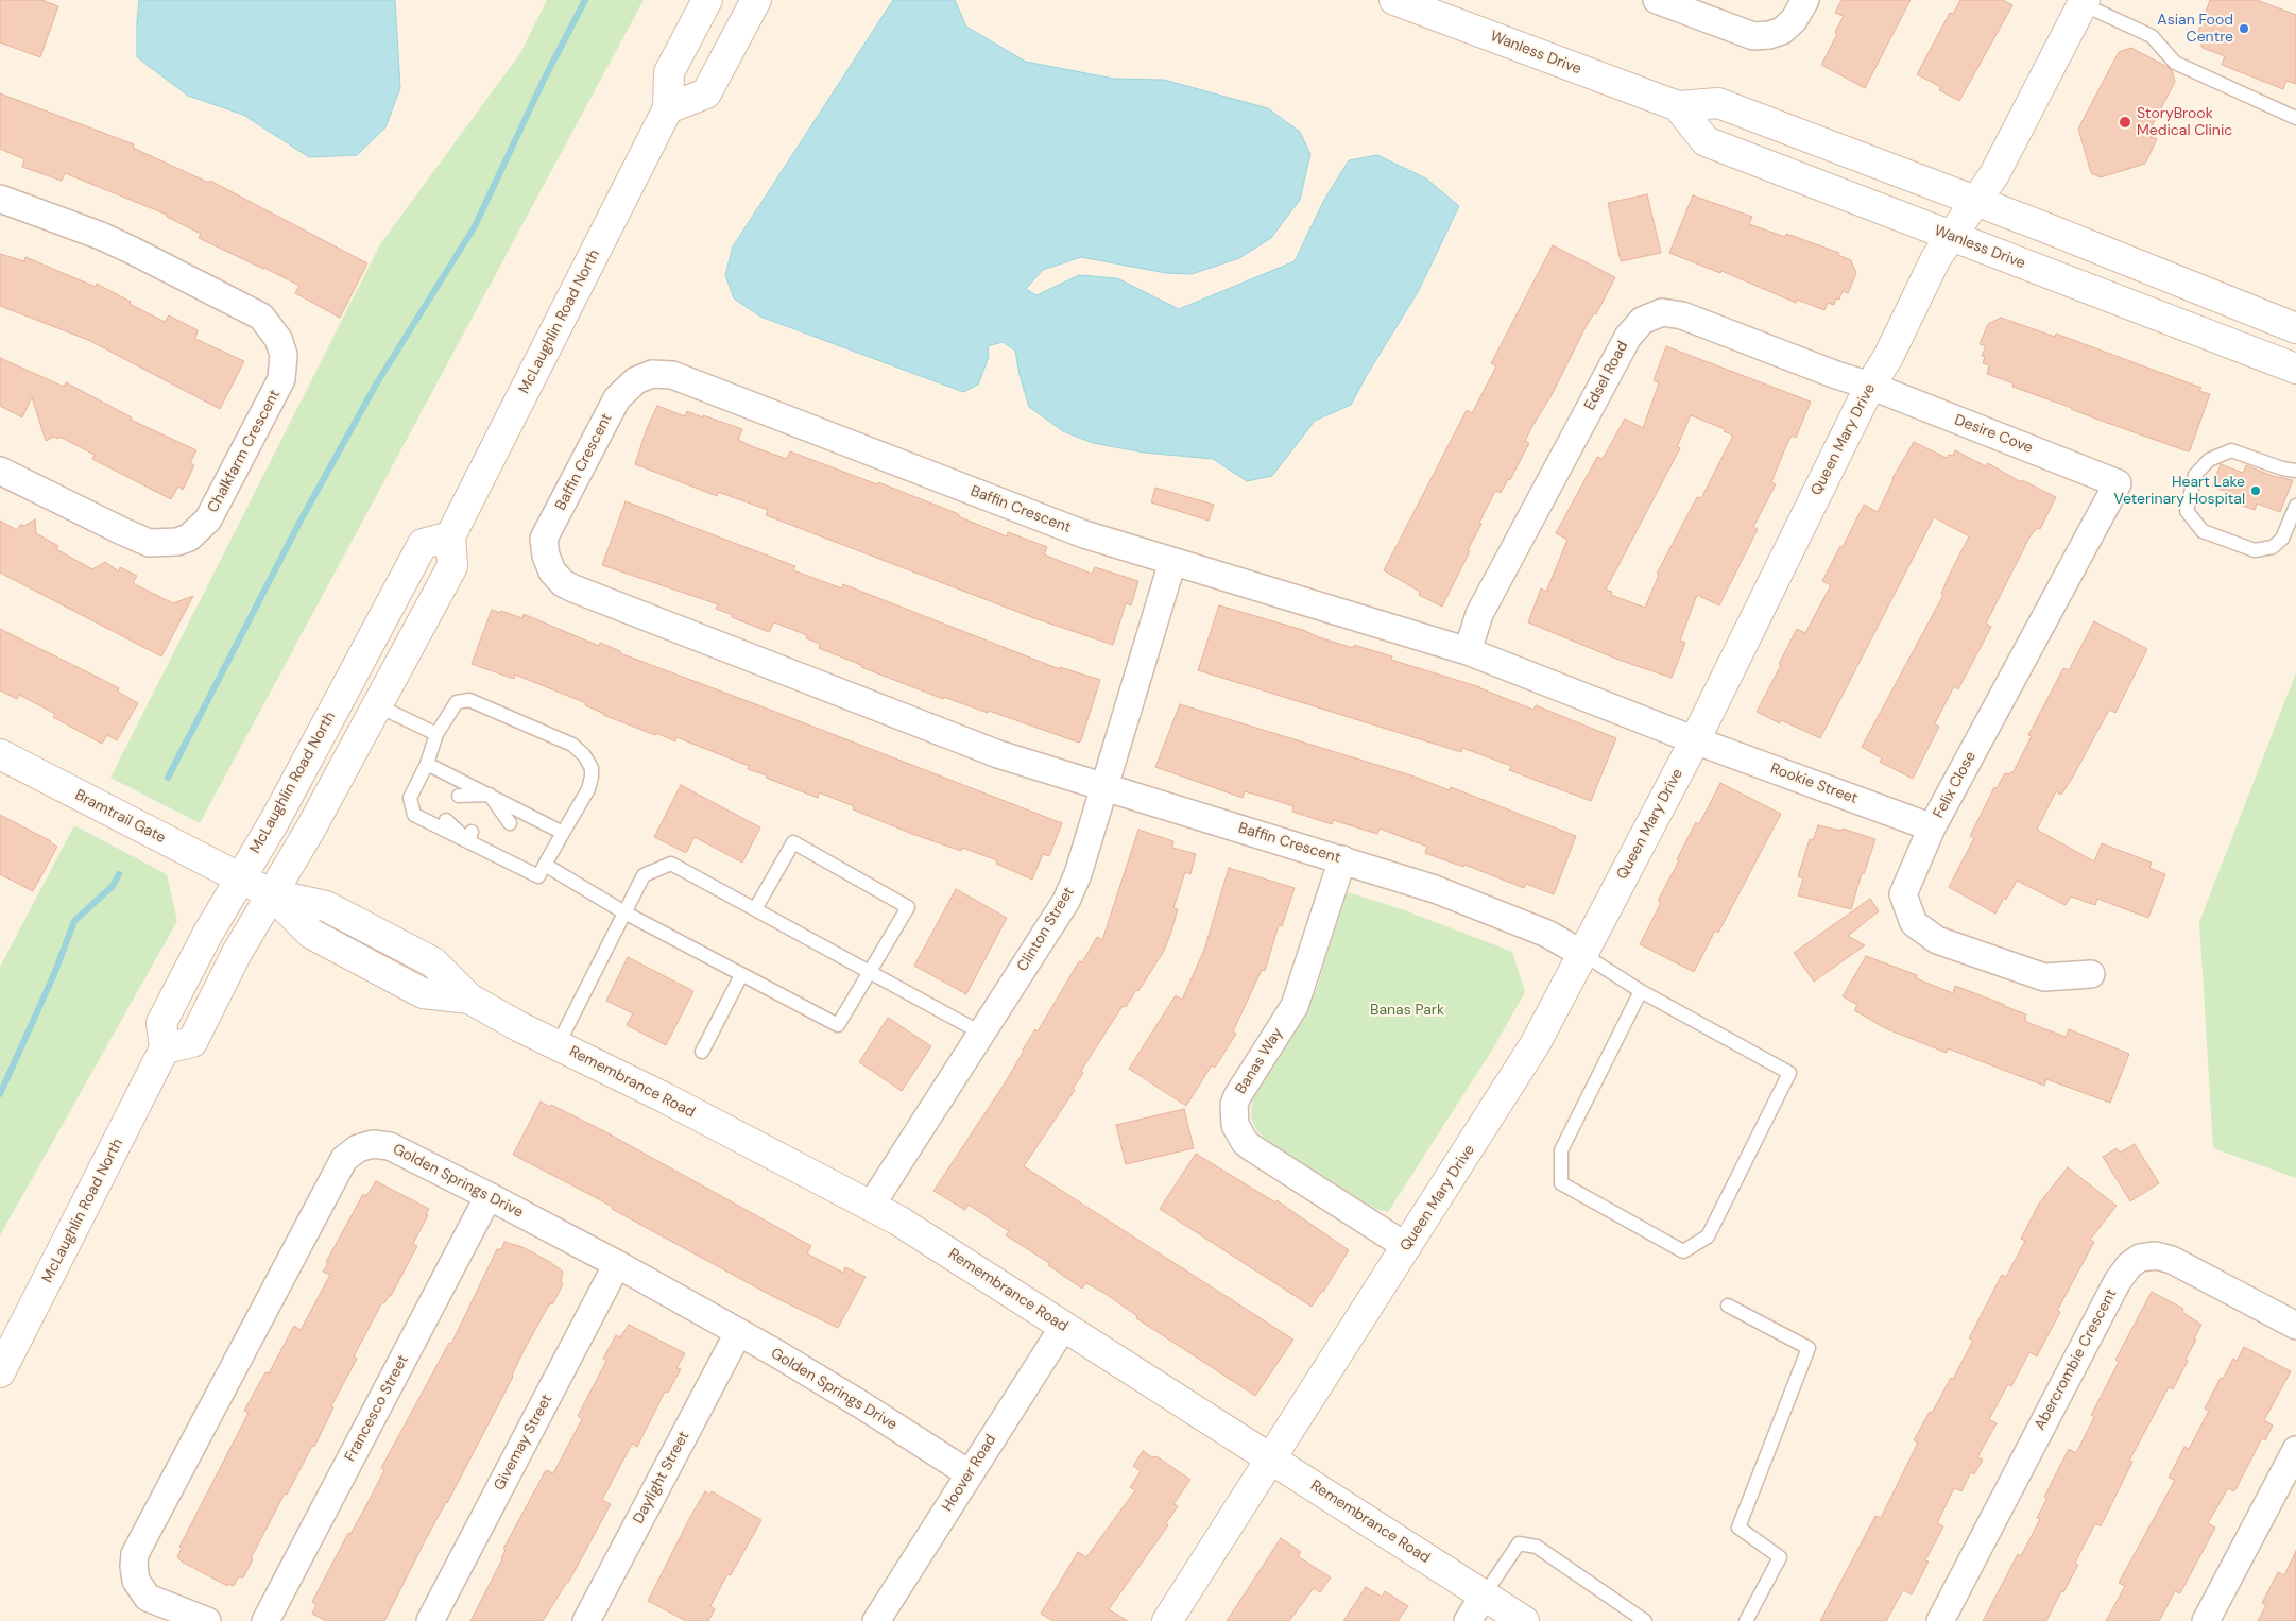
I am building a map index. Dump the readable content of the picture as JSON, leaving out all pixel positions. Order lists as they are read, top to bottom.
{
  "streets": {
    "main road": [
      "Wanless Drive",
      "McLaughlin Road North",
      "Queen Mary Drive",
      "Bramtrail Gate",
      "Remembrance Road"
    ],
    "street": [
      "Edsel Road",
      "Desire Cove",
      "Chalkfarm Crescent",
      "Baffin Crescent",
      "Rookie Street",
      "Felix Close",
      "Clinton Street",
      "Banas Way",
      "Golden Springs Drive",
      "Abercrombie Crescent",
      "Francesco Street",
      "Givemay Street",
      "Hoover Road",
      "Daylight Street"
    ]
  },
  "crossings": [
    ["Wanless Drive", "Queen Mary Drive"],
    ["McLaughlin Road North", "Bramtrail Gate"],
    ["Edsel Road", "Desire Cove"],
    ["Edsel Road", "Queen Mary Drive"],
    ["Edsel Road", "Baffin Crescent"],
    ["Desire Cove", "Queen Mary Drive"],
    ["Desire Cove", "Felix Close"],
    ["Queen Mary Drive", "Baffin Crescent"],
    ["Queen Mary Drive", "Rookie Street"],
    ["Queen Mary Drive", "Banas Way"],
    ["Queen Mary Drive", "Remembrance Road"],
    ["Baffin Crescent", "Rookie Street"],
    ["Baffin Crescent", "Clinton Street"],
    ["Baffin Crescent", "Banas Way"],
    ["Rookie Street", "Felix Close"],
    ["Bramtrail Gate", "Remembrance Road"],
    ["Clinton Street", "Remembrance Road"],
    ["Remembrance Road", "Hoover Road"],
    ["Golden Springs Drive", "Francesco Street"],
    ["Golden Springs Drive", "Givemay Street"],
    ["Golden Springs Drive", "Hoover Road"],
    ["Golden Springs Drive", "Daylight Street"]
  ],
  "parks": ["Banas Park"],
  "places": ["Asian Food Centre", "StoryBrook Medical Clinic", "Heart Lake Veterinary Hospital"]
}
